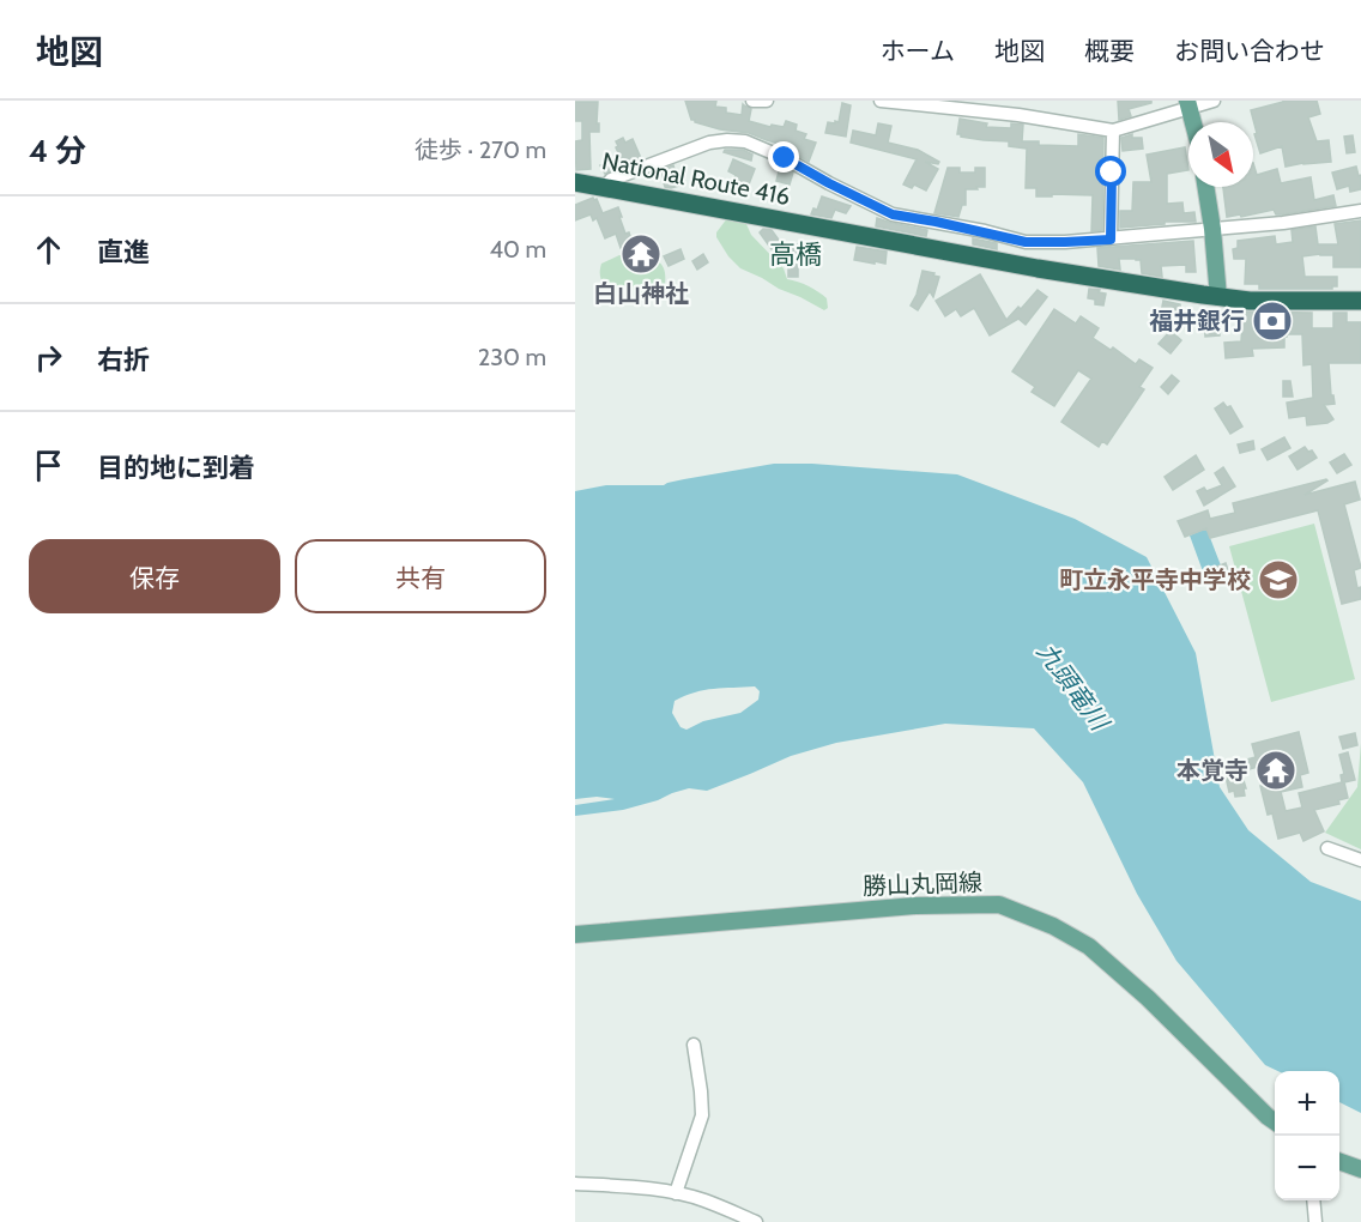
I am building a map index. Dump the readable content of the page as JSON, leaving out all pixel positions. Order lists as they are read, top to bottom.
{
  "streets": {
    "highway": ["National Route 416"],
    "main road": ["勝山丸岡線"]
  },
  "districts": ["高橋"],
  "water": ["九頭竜川"],
  "places": {
    "temple": ["白山神社", "本覚寺"],
    "bank": ["福井銀行"],
    "school or university": ["町立永平寺中学校"]
  },
  "north": "bottom right",
  "page": {
    "header": "地図",
    "nav": [
      "ホーム",
      "地図",
      "概要",
      "お問い合わせ"
    ],
    "heading": ["4 分", "徒歩 · 270 m"],
    "list": [
      ["直進", "40 m"],
      ["右折", "230 m"],
      "目的地に到着"
    ],
    "buttons": ["保存", "共有"],
    "map_buttons": ["+", "−"]
  }
}
